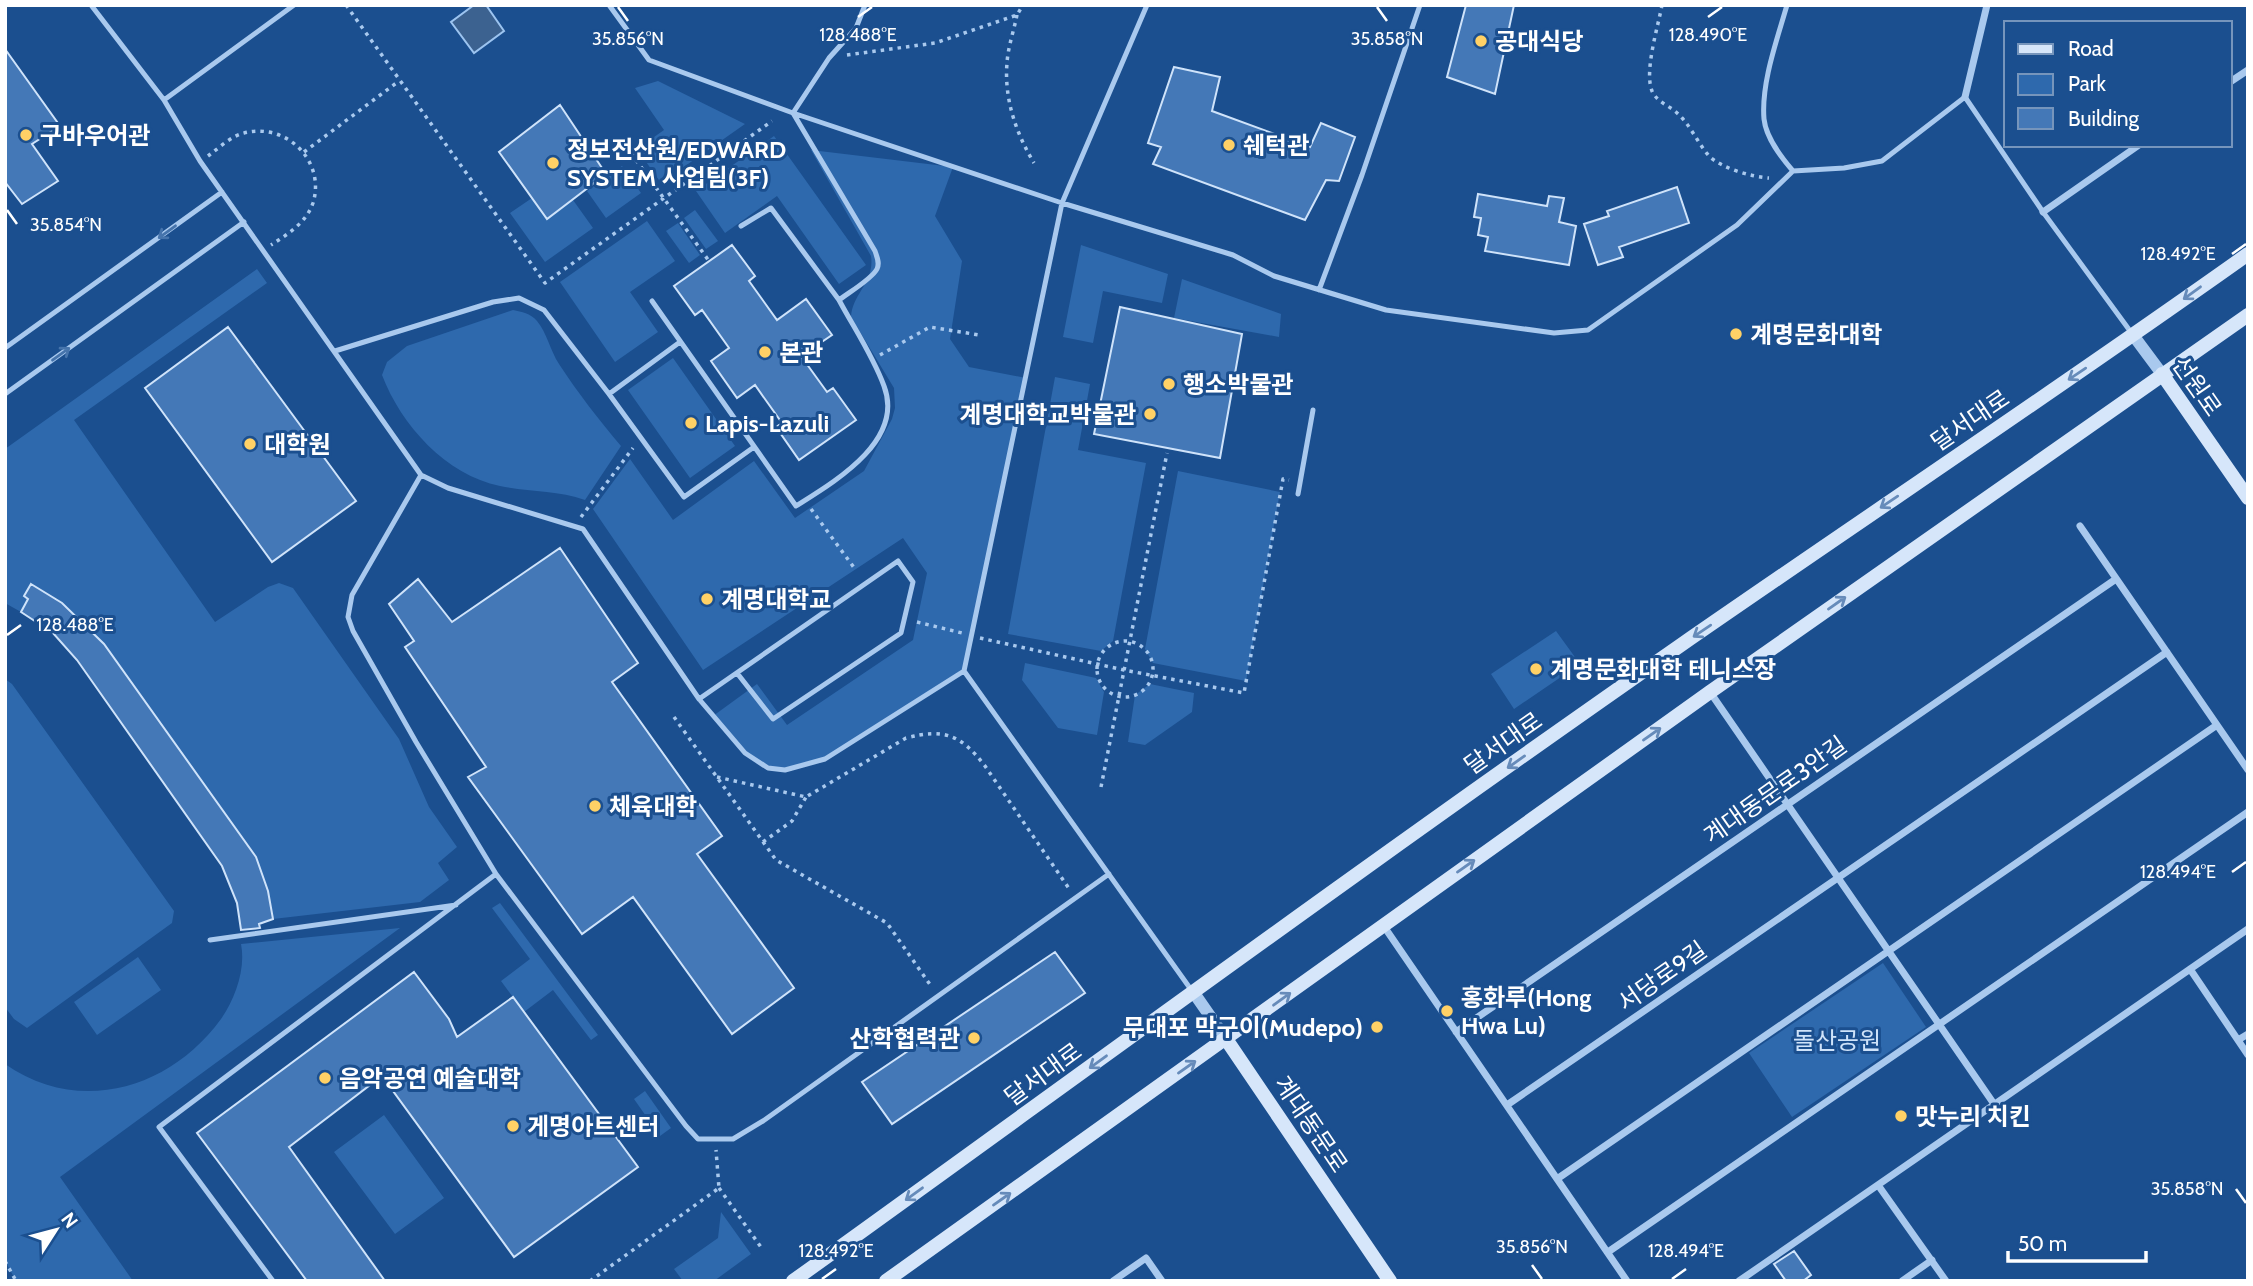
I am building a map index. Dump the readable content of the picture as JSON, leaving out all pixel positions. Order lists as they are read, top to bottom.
{
  "streets": {
    "main road": ["선원로", "달서대로", "계대동문로"],
    "street": ["계대동문로3안길", "서당로9길"]
  },
  "crossings": [
    ["선원로", "달서대로"],
    ["달서대로", "계대동문로"]
  ],
  "parks": ["돌산공원"],
  "places": [
    "공대식당",
    "구바우어관",
    "쉐턱관",
    "정보전산원/EDWARD SYSTEM 사업팀(3F)",
    "계명문화대학",
    "본관",
    "행소박물관",
    "계명대학교박물관",
    "Lapis-Lazuli",
    "대학원",
    "계명대학교",
    "계명문화대학 테니스장",
    "체육대학",
    "홍화루(Hong Hwa Lu)",
    "무대포 막구이(Mudepo)",
    "산학협력관",
    "음악공연 예술대학",
    "맛누리 치킨",
    "게명아트센터"
  ],
  "legend": ["Road", "Park", "Building"],
  "scale_bar": "50 m",
  "north": "top right",
  "coordinates": [
    "128.488°E",
    "128.490°E",
    "35.858°N",
    "35.856°N",
    "35.854°N",
    "128.492°E",
    "128.494°E"
  ]
}
